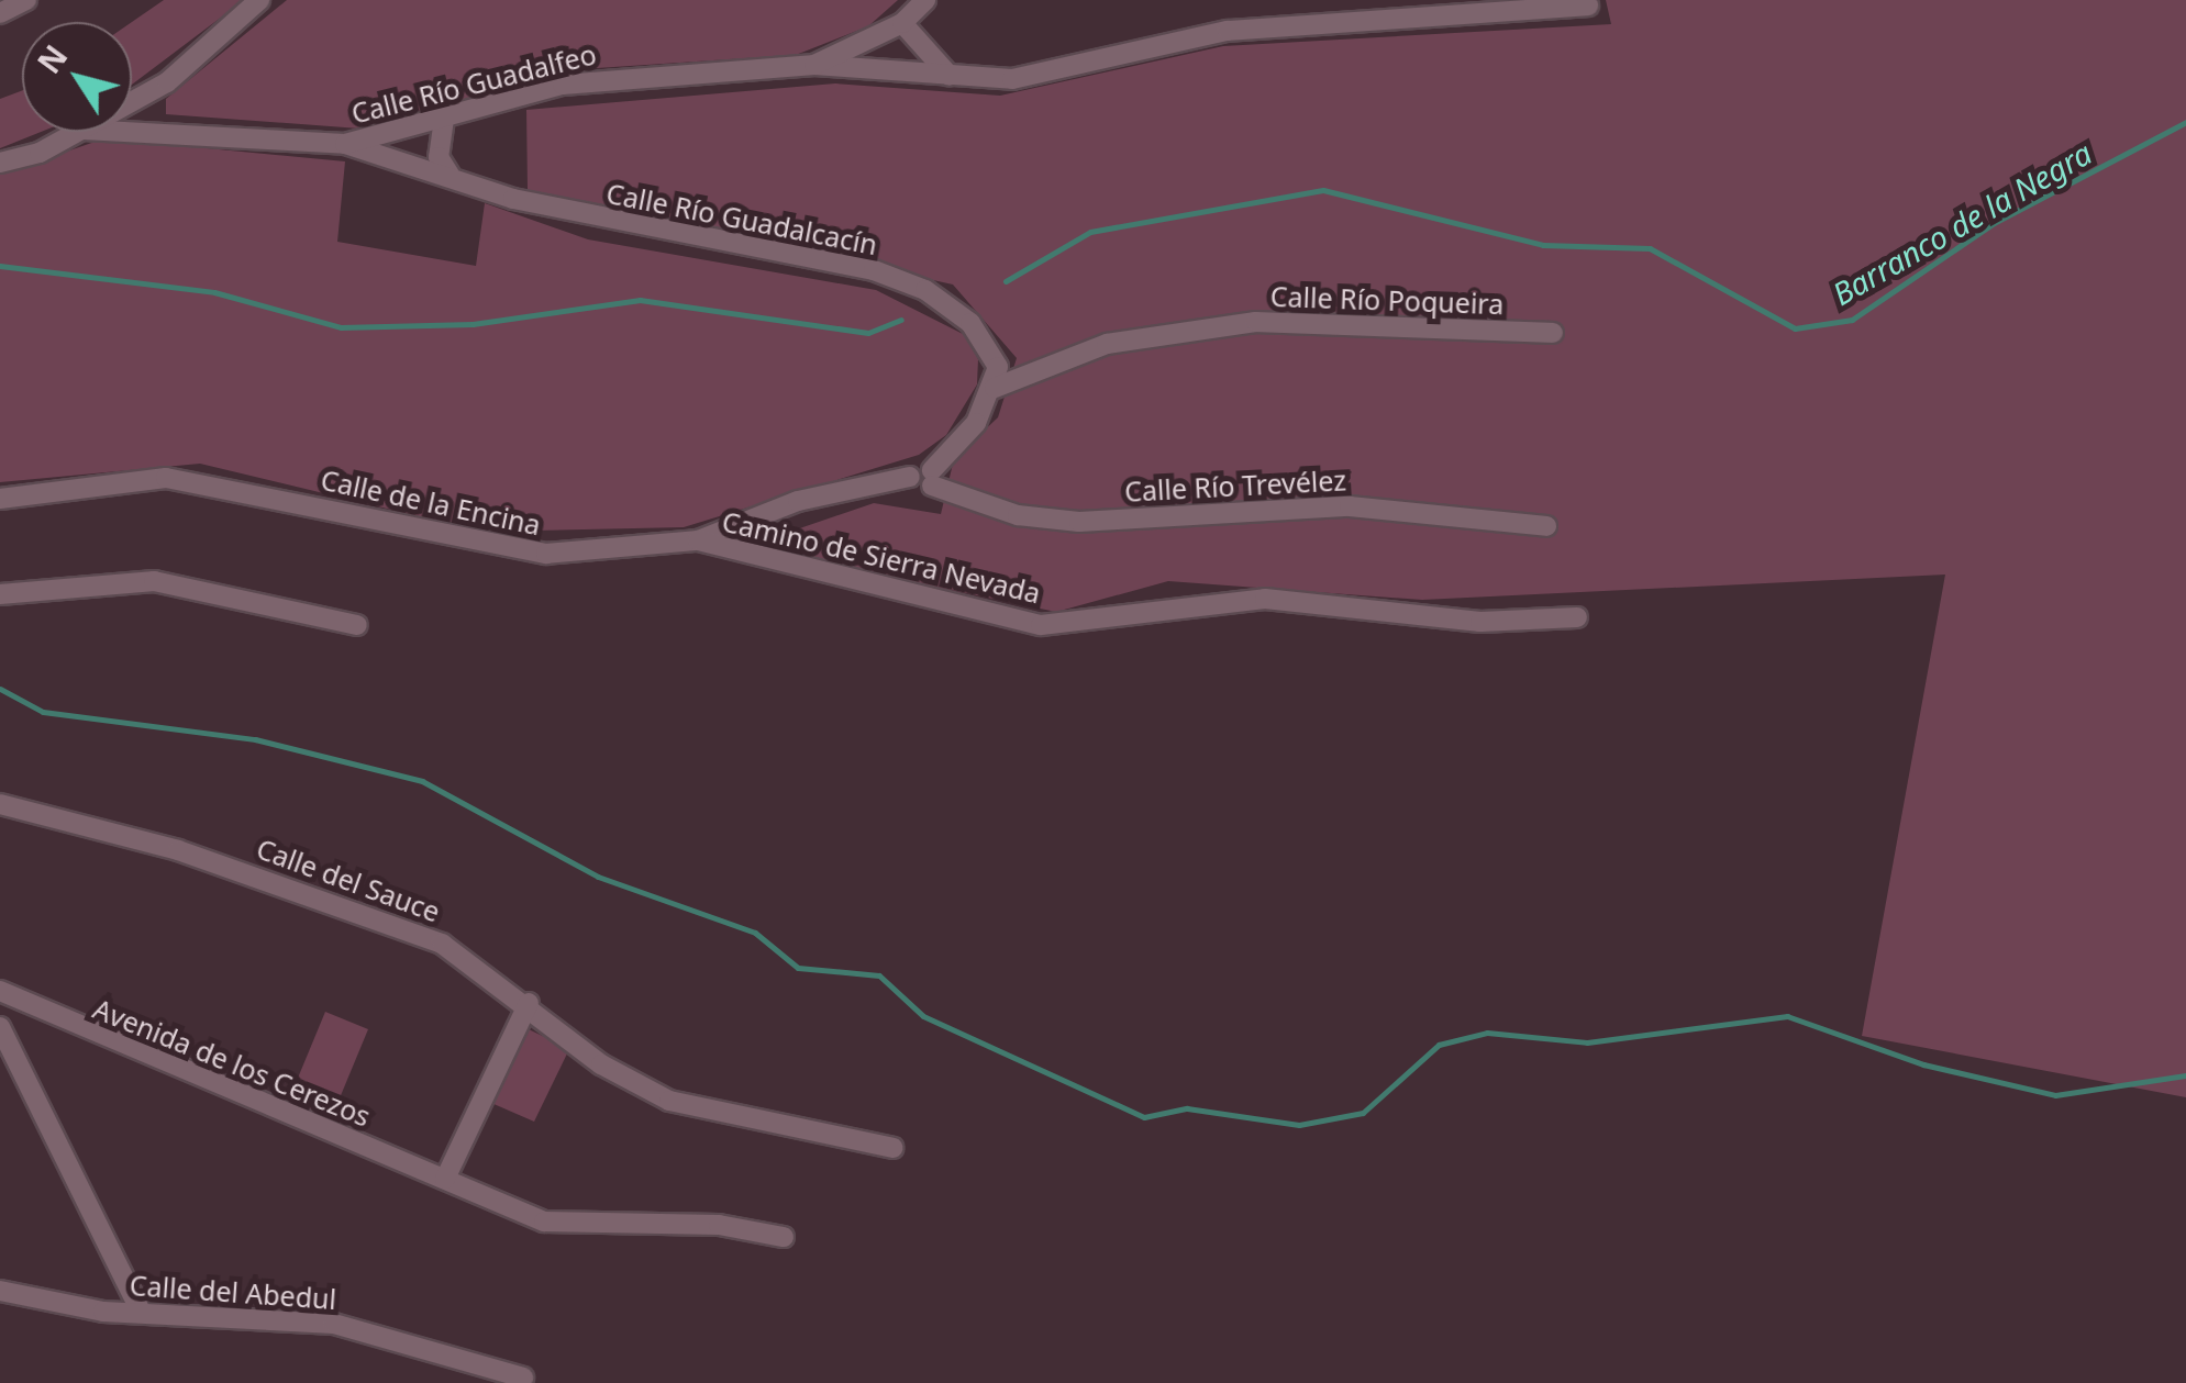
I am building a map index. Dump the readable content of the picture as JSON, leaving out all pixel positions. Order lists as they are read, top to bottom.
{
  "streets": {
    "street": [
      "Calle Río Guadalfeo",
      "Calle Río Guadalcacín",
      "Calle Río Poqueira",
      "Calle Río Trevélez",
      "Calle de la Encina",
      "Camino de Sierra Nevada",
      "Calle del Sauce",
      "Avenida de los Cerezos",
      "Calle del Abedul"
    ]
  },
  "crossings": [
    ["Calle Río Guadalfeo", "Calle Río Guadalcacín"],
    ["Calle Río Guadalcacín", "Calle Río Poqueira"],
    ["Calle Río Trevélez", "Calle de la Encina"],
    ["Calle de la Encina", "Camino de Sierra Nevada"]
  ],
  "water": ["Barranco de la Negra"],
  "north": "top left"
}
